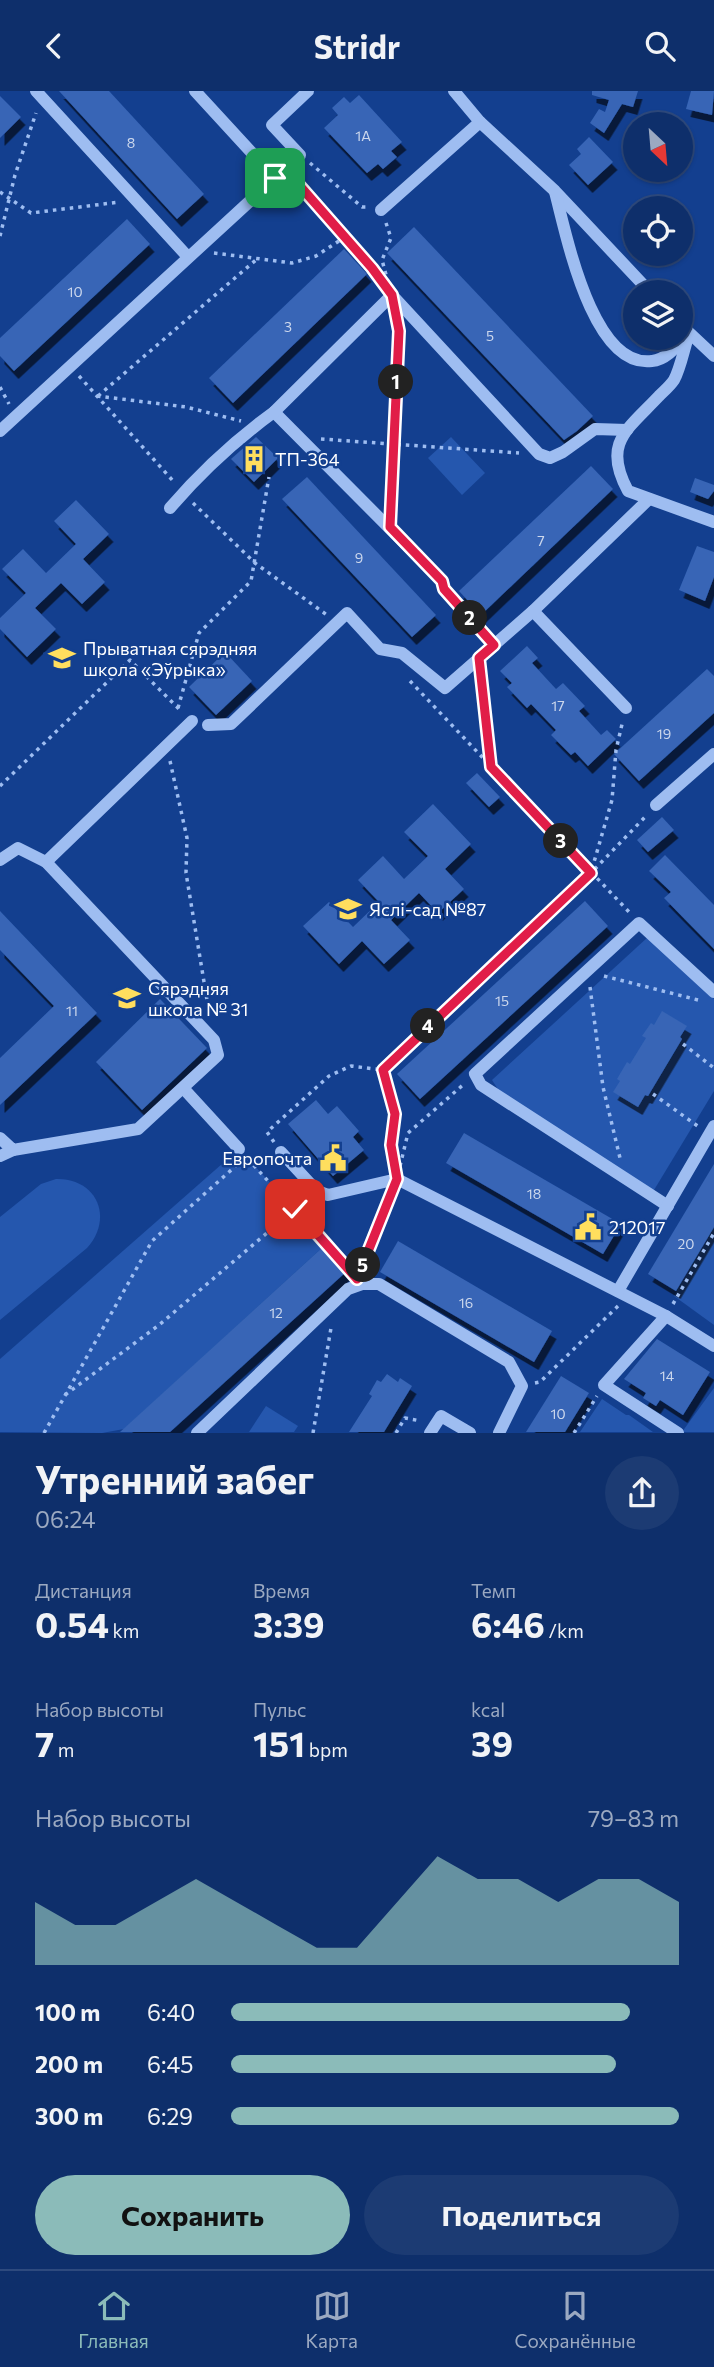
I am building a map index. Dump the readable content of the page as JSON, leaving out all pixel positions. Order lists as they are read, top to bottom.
{
  "places": {
    "building": ["ТП-364"],
    "school or university": ["Прыватная сярэдняя школа «Эўрыка»", "Яслі-сад №87", "Сярэдняя школа № 31"],
    "public building": ["Европочта", "212017"]
  },
  "house_numbers": [
    "1А",
    "8",
    "10",
    "3",
    "5",
    "7",
    "9",
    "17",
    "19",
    "15",
    "11",
    "18",
    "20",
    "16",
    "12",
    "14",
    "10"
  ],
  "north": "bottom right",
  "page": {
    "header": "Stridr",
    "pins": [
      "1",
      "2",
      "3",
      "4",
      "5"
    ],
    "heading": ["Утренний забег", "06:24"],
    "stats": [
      ["Дистанция", "0.54 km"],
      ["Время", "3:39"],
      ["Темп", "6:46 /km"],
      ["Набор высоты", "7 m"],
      ["Пульс", "151 bpm"],
      ["kcal", "39"]
    ],
    "chart": ["Набор высоты", "79–83 m"],
    "list": [
      {
        "name": "100 m",
        "note": "6:40"
      },
      {
        "name": "200 m",
        "note": "6:45"
      },
      {
        "name": "300 m",
        "note": "6:29"
      }
    ],
    "buttons": ["Сохранить", "Поделиться"],
    "tabs": ["Главная", "Карта", "Сохранённые"]
  }
}
